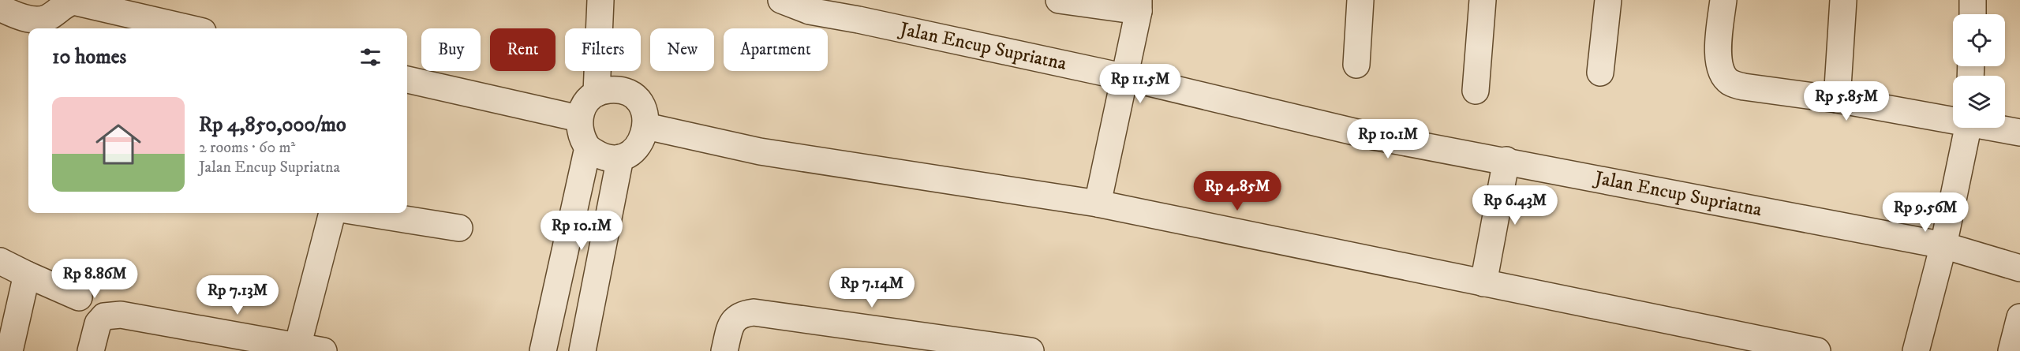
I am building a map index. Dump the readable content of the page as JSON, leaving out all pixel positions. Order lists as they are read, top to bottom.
{
  "streets": {
    "street": ["Jalan Encup Supriatna"]
  },
  "page": {
    "chip": [
      "Buy",
      "Rent",
      "Filters",
      "New",
      "Apartment"
    ],
    "heading": "10 homes",
    "price": [
      "Rp 11.5M",
      "Rp 5.85M",
      "Rp 10.1M",
      "Rp 4.85M",
      "Rp 6.43M",
      "Rp 9.56M",
      "Rp 10.1M",
      "Rp 8.86M",
      "Rp 7.14M",
      "Rp 7.13M"
    ],
    "list": [
      {
        "name": "Rp 4,850,000/mo",
        "note": "2 rooms · 60 m² · Jalan Encup Supriatna"
      }
    ]
  }
}
